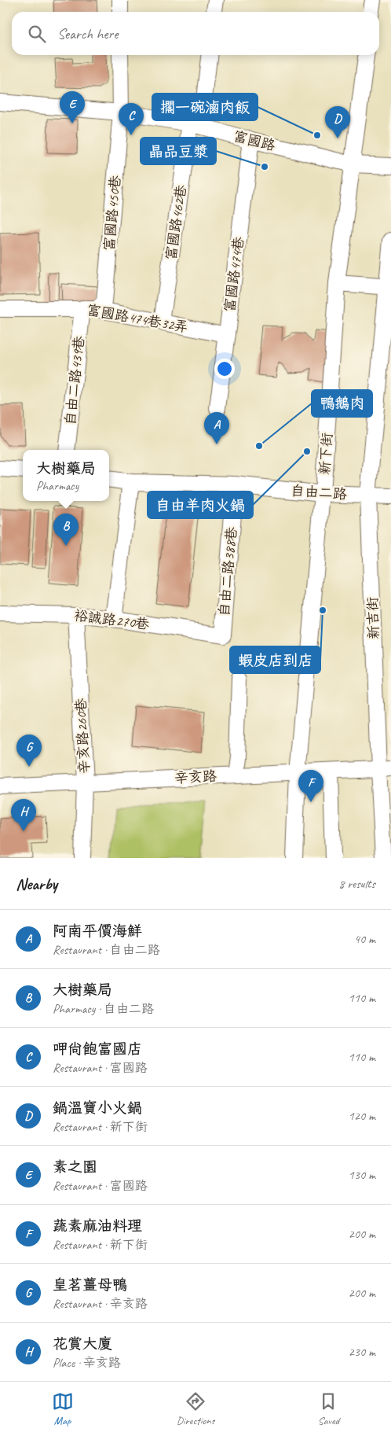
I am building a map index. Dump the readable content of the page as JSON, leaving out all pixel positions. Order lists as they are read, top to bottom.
{
  "streets": {
    "street": [
      "富國路",
      "富國路450巷",
      "富國路462巷",
      "富國路474巷",
      "富國路474巷32弄",
      "自由二路439巷",
      "新下街",
      "自由二路",
      "自由二路388巷",
      "新吉街",
      "裕誠路270巷",
      "辛亥路260巷",
      "辛亥路"
    ]
  },
  "crossings": [
    ["富國路", "富國路450巷"],
    ["富國路", "富國路462巷"],
    ["富國路", "富國路474巷"],
    ["富國路", "新下街"],
    ["富國路450巷", "富國路474巷32弄"],
    ["富國路450巷", "自由二路439巷"],
    ["富國路462巷", "富國路474巷32弄"],
    ["富國路474巷", "富國路474巷32弄"],
    ["富國路474巷32弄", "自由二路439巷"],
    ["新下街", "自由二路"],
    ["新下街", "辛亥路"],
    ["自由二路", "自由二路388巷"],
    ["自由二路", "新吉街"],
    ["自由二路388巷", "裕誠路270巷"],
    ["新吉街", "辛亥路"],
    ["裕誠路270巷", "辛亥路260巷"],
    ["辛亥路260巷", "辛亥路"]
  ],
  "places": [
    "擱一碗滷肉飯",
    "晶品豆漿",
    "鴨鵝肉",
    "自由羊肉火鍋",
    "蝦皮店到店"
  ],
  "page": {
    "search": "Search here",
    "pins": [
      "E",
      "C",
      "D",
      "A",
      "B",
      "G",
      "F",
      "H"
    ],
    "popup": ["大樹藥局", "Pharmacy"],
    "heading": ["Nearby", "8 results"],
    "list": [
      {
        "mark": "A",
        "name": "阿南平價海鮮",
        "note": "Restaurant · 自由二路",
        "value": "40 m"
      },
      {
        "mark": "B",
        "name": "大樹藥局",
        "note": "Pharmacy · 自由二路",
        "value": "110 m"
      },
      {
        "mark": "C",
        "name": "呷尚飽富國店",
        "note": "Restaurant · 富國路",
        "value": "110 m"
      },
      {
        "mark": "D",
        "name": "鍋溫寶小火鍋",
        "note": "Restaurant · 新下街",
        "value": "120 m"
      },
      {
        "mark": "E",
        "name": "素之園",
        "note": "Restaurant · 富國路",
        "value": "130 m"
      },
      {
        "mark": "F",
        "name": "蔬素麻油料理",
        "note": "Restaurant · 新下街",
        "value": "200 m"
      },
      {
        "mark": "G",
        "name": "皇茗薑母鴨",
        "note": "Restaurant · 辛亥路",
        "value": "200 m"
      },
      {
        "mark": "H",
        "name": "花賞大廈",
        "note": "Place · 辛亥路",
        "value": "230 m"
      }
    ],
    "nav": ["Map", "Directions", "Saved"]
  }
}
